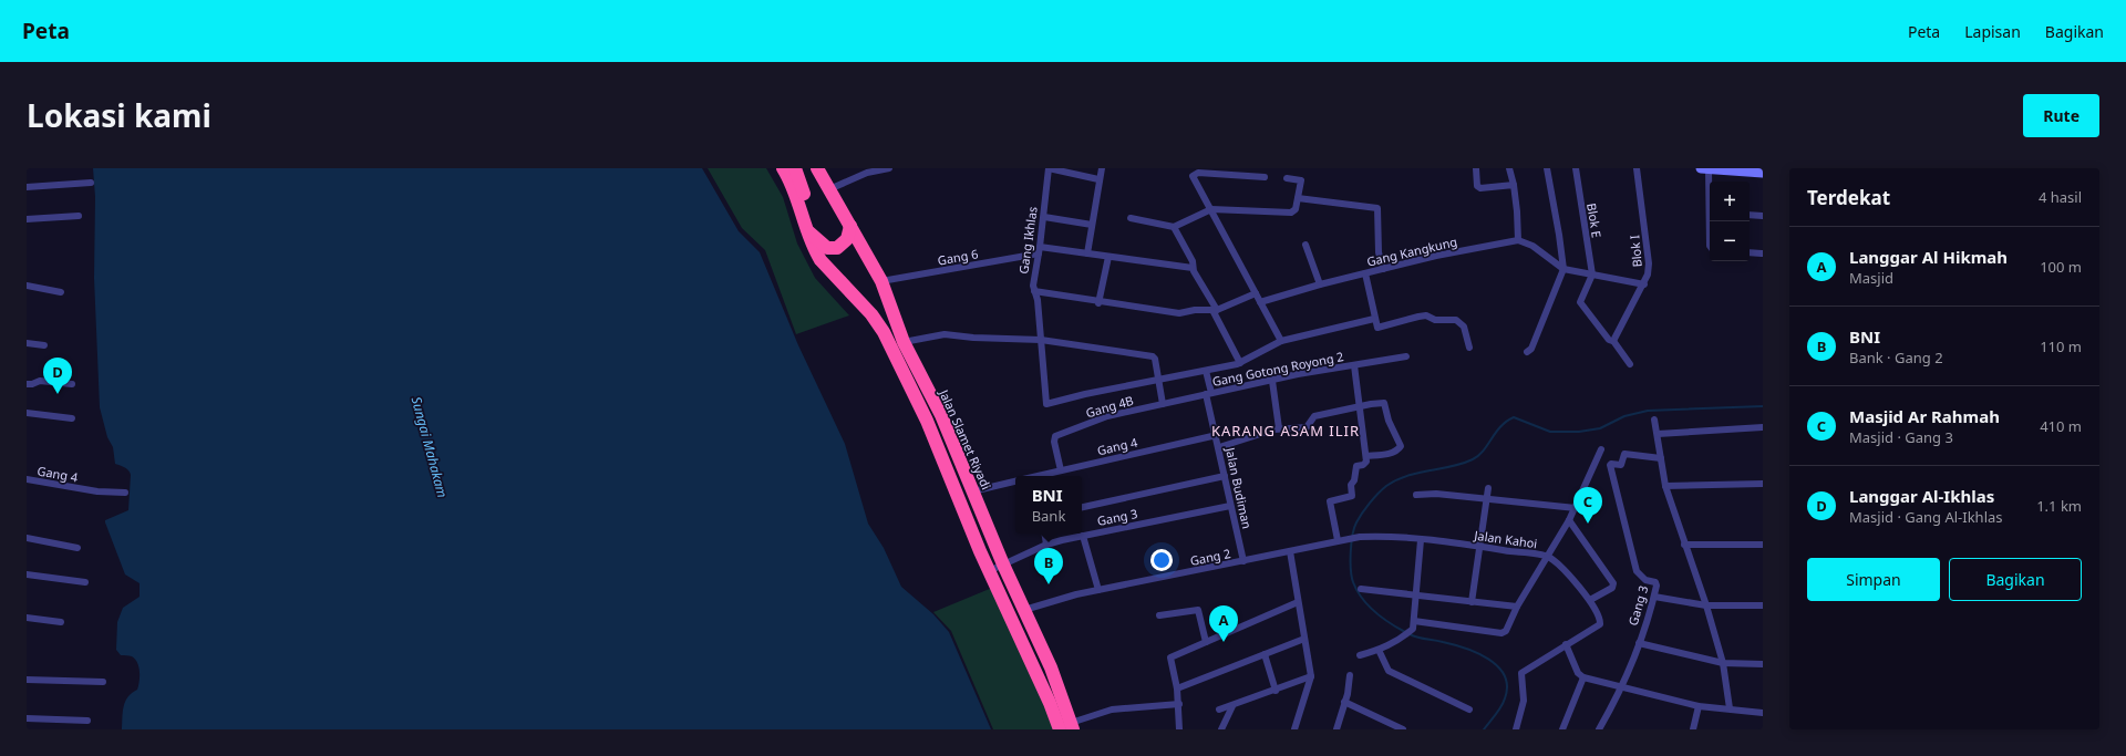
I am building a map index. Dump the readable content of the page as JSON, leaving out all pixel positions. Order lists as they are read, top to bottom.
{
  "streets": {
    "highway": ["Jalan Slamet Riyadi"],
    "street": [
      "Blok E",
      "Gang Ikhlas",
      "Gang Kangkung",
      "Blok I",
      "Gang 6",
      "Gang Gotong Royong 2",
      "Gang 4B",
      "Gang 4",
      "Jalan Budiman",
      "Gang 3",
      "Jalan Kahoi",
      "Gang 2"
    ]
  },
  "crossings": [
    ["Gang Ikhlas", "Gang 6"],
    ["Gang 6", "Jalan Slamet Riyadi"],
    ["Gang Gotong Royong 2", "Gang 4B"],
    ["Gang Gotong Royong 2", "Jalan Budiman"],
    ["Gang 4B", "Gang 4"],
    ["Gang 4B", "Jalan Budiman"],
    ["Jalan Slamet Riyadi", "Gang 3"],
    ["Jalan Slamet Riyadi", "Gang 2"],
    ["Gang 4", "Jalan Budiman"],
    ["Jalan Budiman", "Gang 3"],
    ["Jalan Budiman", "Gang 2"],
    ["Jalan Kahoi", "Gang 2"]
  ],
  "districts": ["KARANG ASAM ILIR"],
  "water": ["Sungai Mahakam"],
  "page": {
    "header": "Peta",
    "nav": ["Peta", "Lapisan", "Bagikan"],
    "title": "Lokasi kami",
    "buttons": [
      "Rute",
      ["Simpan", "Bagikan"]
    ],
    "heading": ["Terdekat", "4 hasil"],
    "map_buttons": ["+", "−"],
    "list": [
      {
        "mark": "A",
        "name": "Langgar Al Hikmah",
        "note": "Masjid",
        "value": "100 m"
      },
      {
        "mark": "B",
        "name": "BNI",
        "note": "Bank · Gang 2",
        "value": "110 m"
      },
      {
        "mark": "C",
        "name": "Masjid Ar Rahmah",
        "note": "Masjid · Gang 3",
        "value": "410 m"
      },
      {
        "mark": "D",
        "name": "Langgar Al-Ikhlas",
        "note": "Masjid · Gang Al-Ikhlas",
        "value": "1.1 km"
      }
    ],
    "pins": [
      "D",
      "C",
      "B",
      "A"
    ],
    "popup": ["BNI", "Bank"]
  }
}
